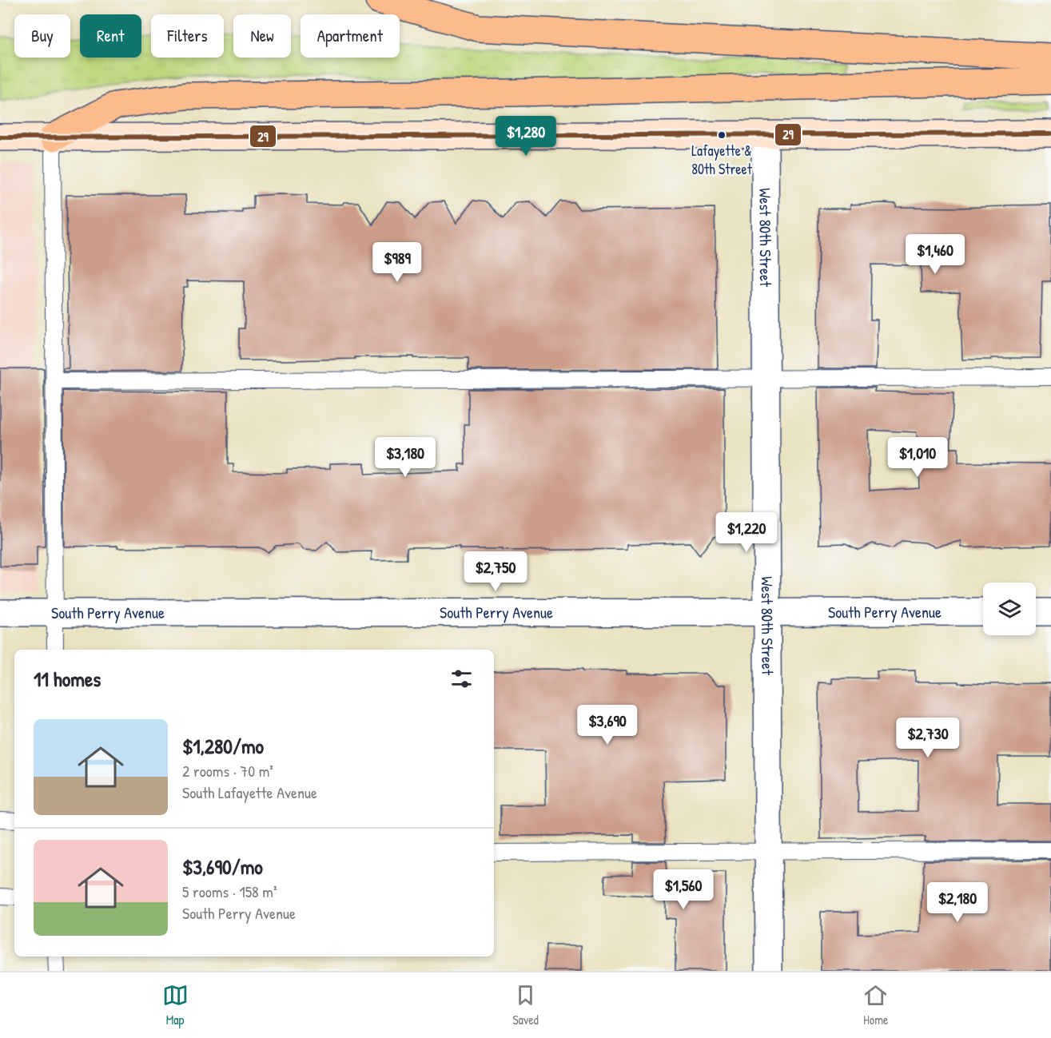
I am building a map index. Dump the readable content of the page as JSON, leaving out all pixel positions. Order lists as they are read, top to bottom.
{
  "streets": {
    "street": ["West 80th Street", "South Perry Avenue"]
  },
  "crossings": [
    ["West 80th Street", "South Perry Avenue"]
  ],
  "places": ["Lafayette & 80th Street"],
  "lines": ["transit line 29"],
  "page": {
    "chip": [
      "Buy",
      "Rent",
      "Filters",
      "New",
      "Apartment"
    ],
    "price": [
      "$1,280",
      "$1,460",
      "$989",
      "$3,180",
      "$1,010",
      "$1,220",
      "$2,750",
      "$3,690",
      "$2,730",
      "$1,560",
      "$2,180"
    ],
    "heading": "11 homes",
    "list": [
      {
        "name": "$1,280/mo",
        "note": "2 rooms · 70 m² · South Lafayette Avenue"
      },
      {
        "name": "$3,690/mo",
        "note": "5 rooms · 158 m² · South Perry Avenue"
      }
    ],
    "tabs": ["Map", "Saved", "Home"]
  }
}
